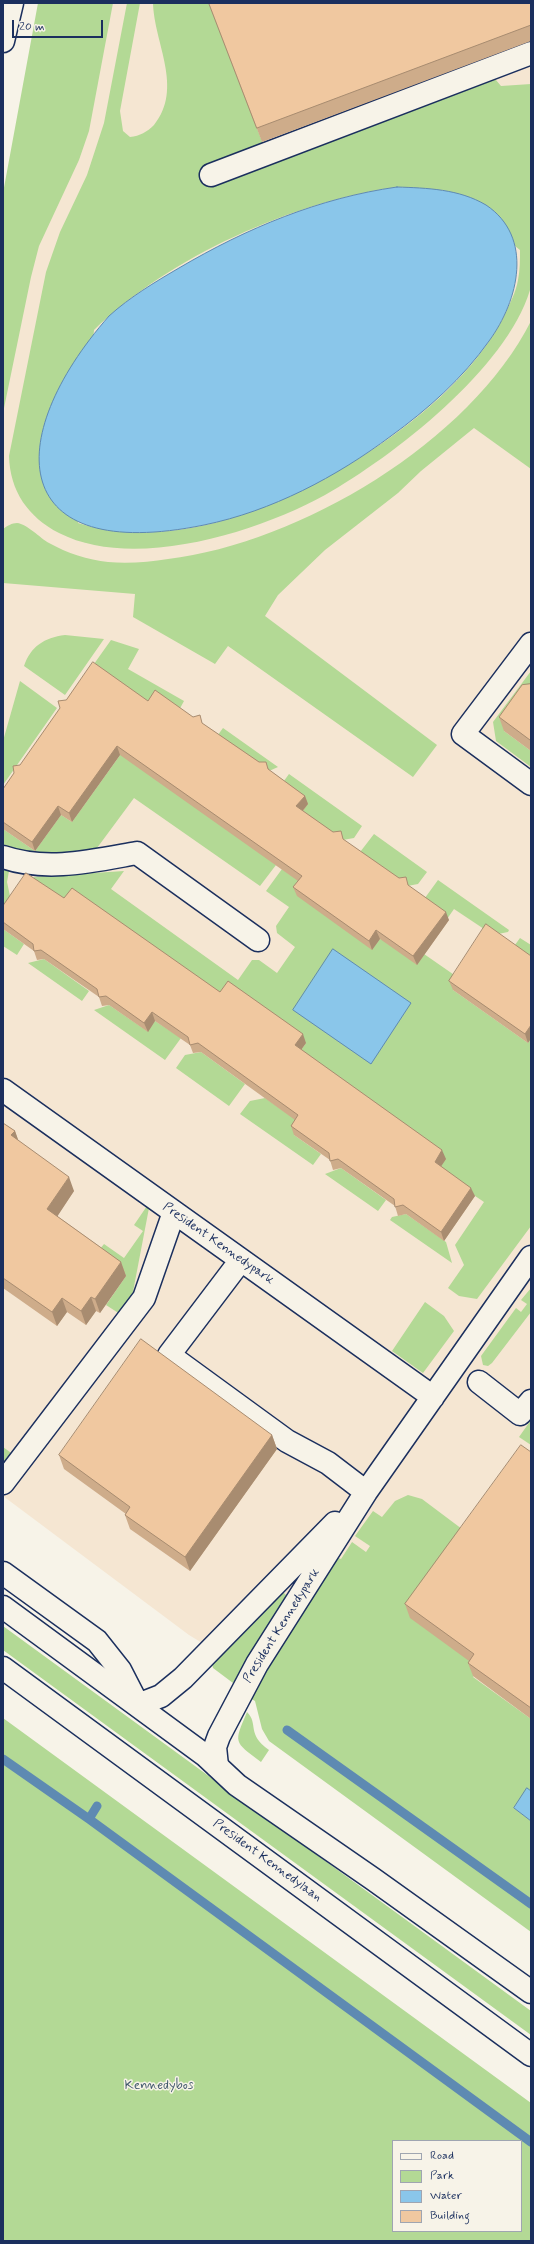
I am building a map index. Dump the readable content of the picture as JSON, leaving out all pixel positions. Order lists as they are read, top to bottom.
{
  "streets": {
    "street": ["President Kennedypark", "President Kennedylaan"]
  },
  "parks": ["Kennedybos"],
  "legend": [
    "Road",
    "Park",
    "Water",
    "Building"
  ],
  "scale_bar": "20 m"
}
